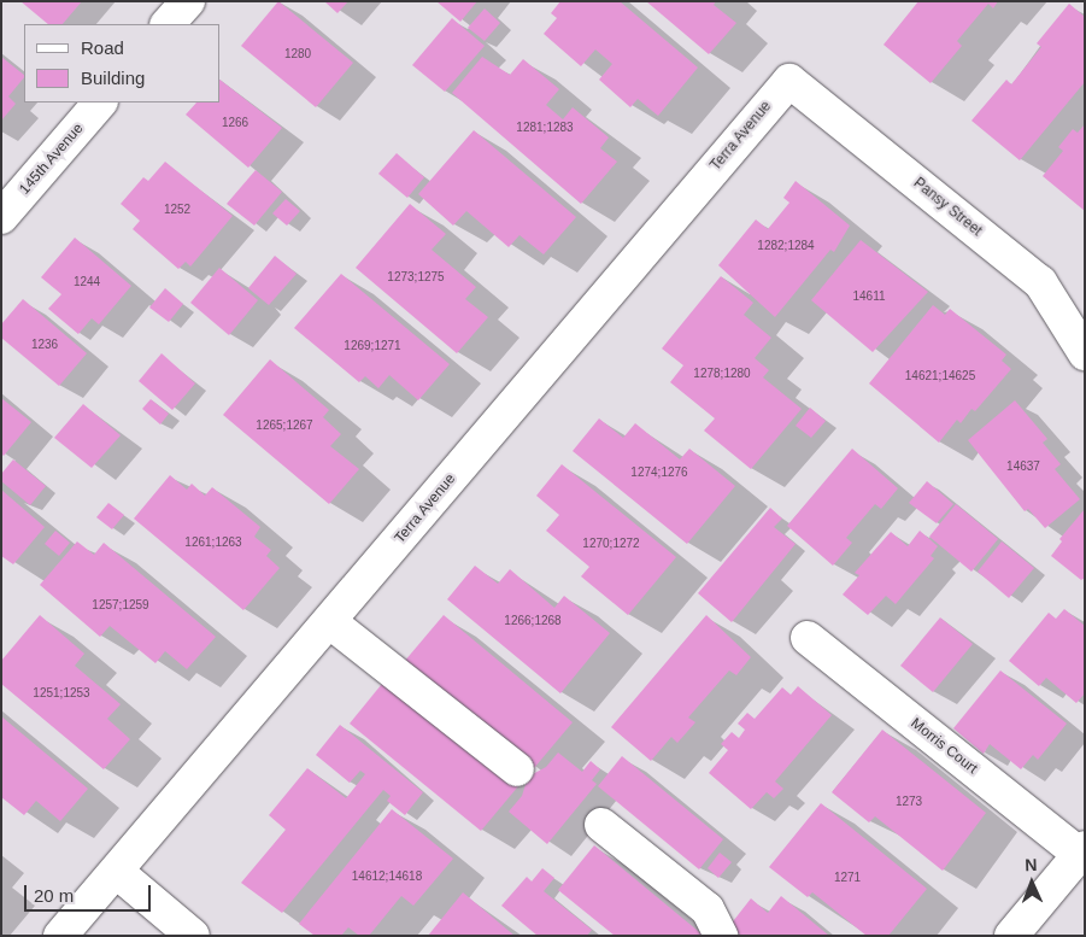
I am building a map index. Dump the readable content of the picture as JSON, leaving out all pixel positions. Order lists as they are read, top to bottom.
{
  "streets": {
    "street": [
      "Terra Avenue",
      "145th Avenue",
      "Pansy Street",
      "Morris Court"
    ]
  },
  "crossings": [
    ["Terra Avenue", "Pansy Street"]
  ],
  "house_numbers": [
    "1280",
    "1266",
    "1281;1283",
    "1252",
    "1282;1284",
    "1273;1275",
    "1244",
    "14611",
    "1236",
    "1269;1271",
    "1278;1280",
    "14621;14625",
    "1265;1267",
    "14637",
    "1274;1276",
    "1261;1263",
    "1270;1272",
    "1257;1259",
    "1266;1268",
    "1251;1253",
    "1273",
    "14612;14618",
    "1271"
  ],
  "legend": ["Road", "Building"],
  "scale_bar": "20 m",
  "north": "top"
}
